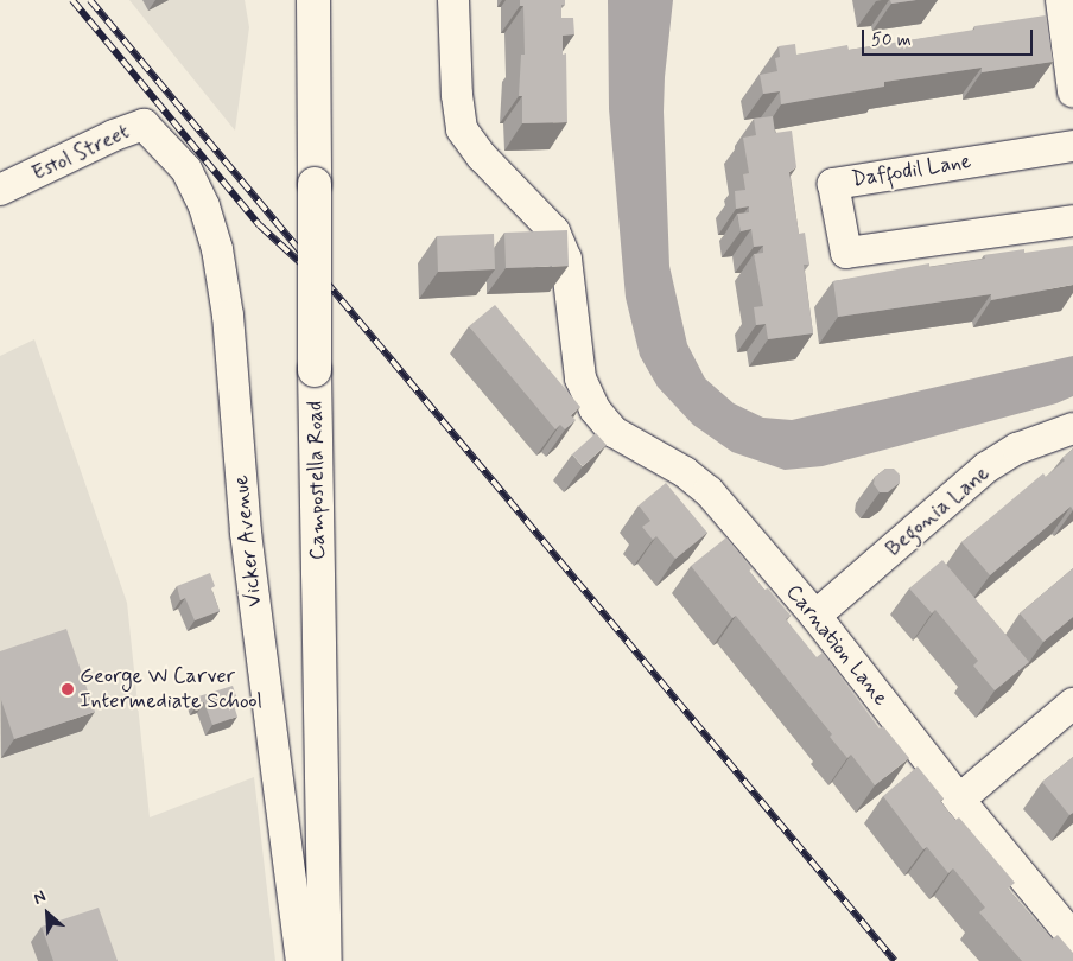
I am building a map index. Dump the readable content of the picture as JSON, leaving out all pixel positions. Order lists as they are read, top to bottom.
{
  "streets": {
    "main road": ["Campostella Road"],
    "street": [
      "Estol Street",
      "Daffodil Lane",
      "Begonia Lane",
      "Vicker Avenue",
      "Carnation Lane"
    ]
  },
  "crossings": [
    ["Estol Street", "Vicker Avenue"],
    ["Begonia Lane", "Carnation Lane"]
  ],
  "places": ["George W Carver Intermediate School"],
  "scale_bar": "50 m",
  "north": "top left"
}
